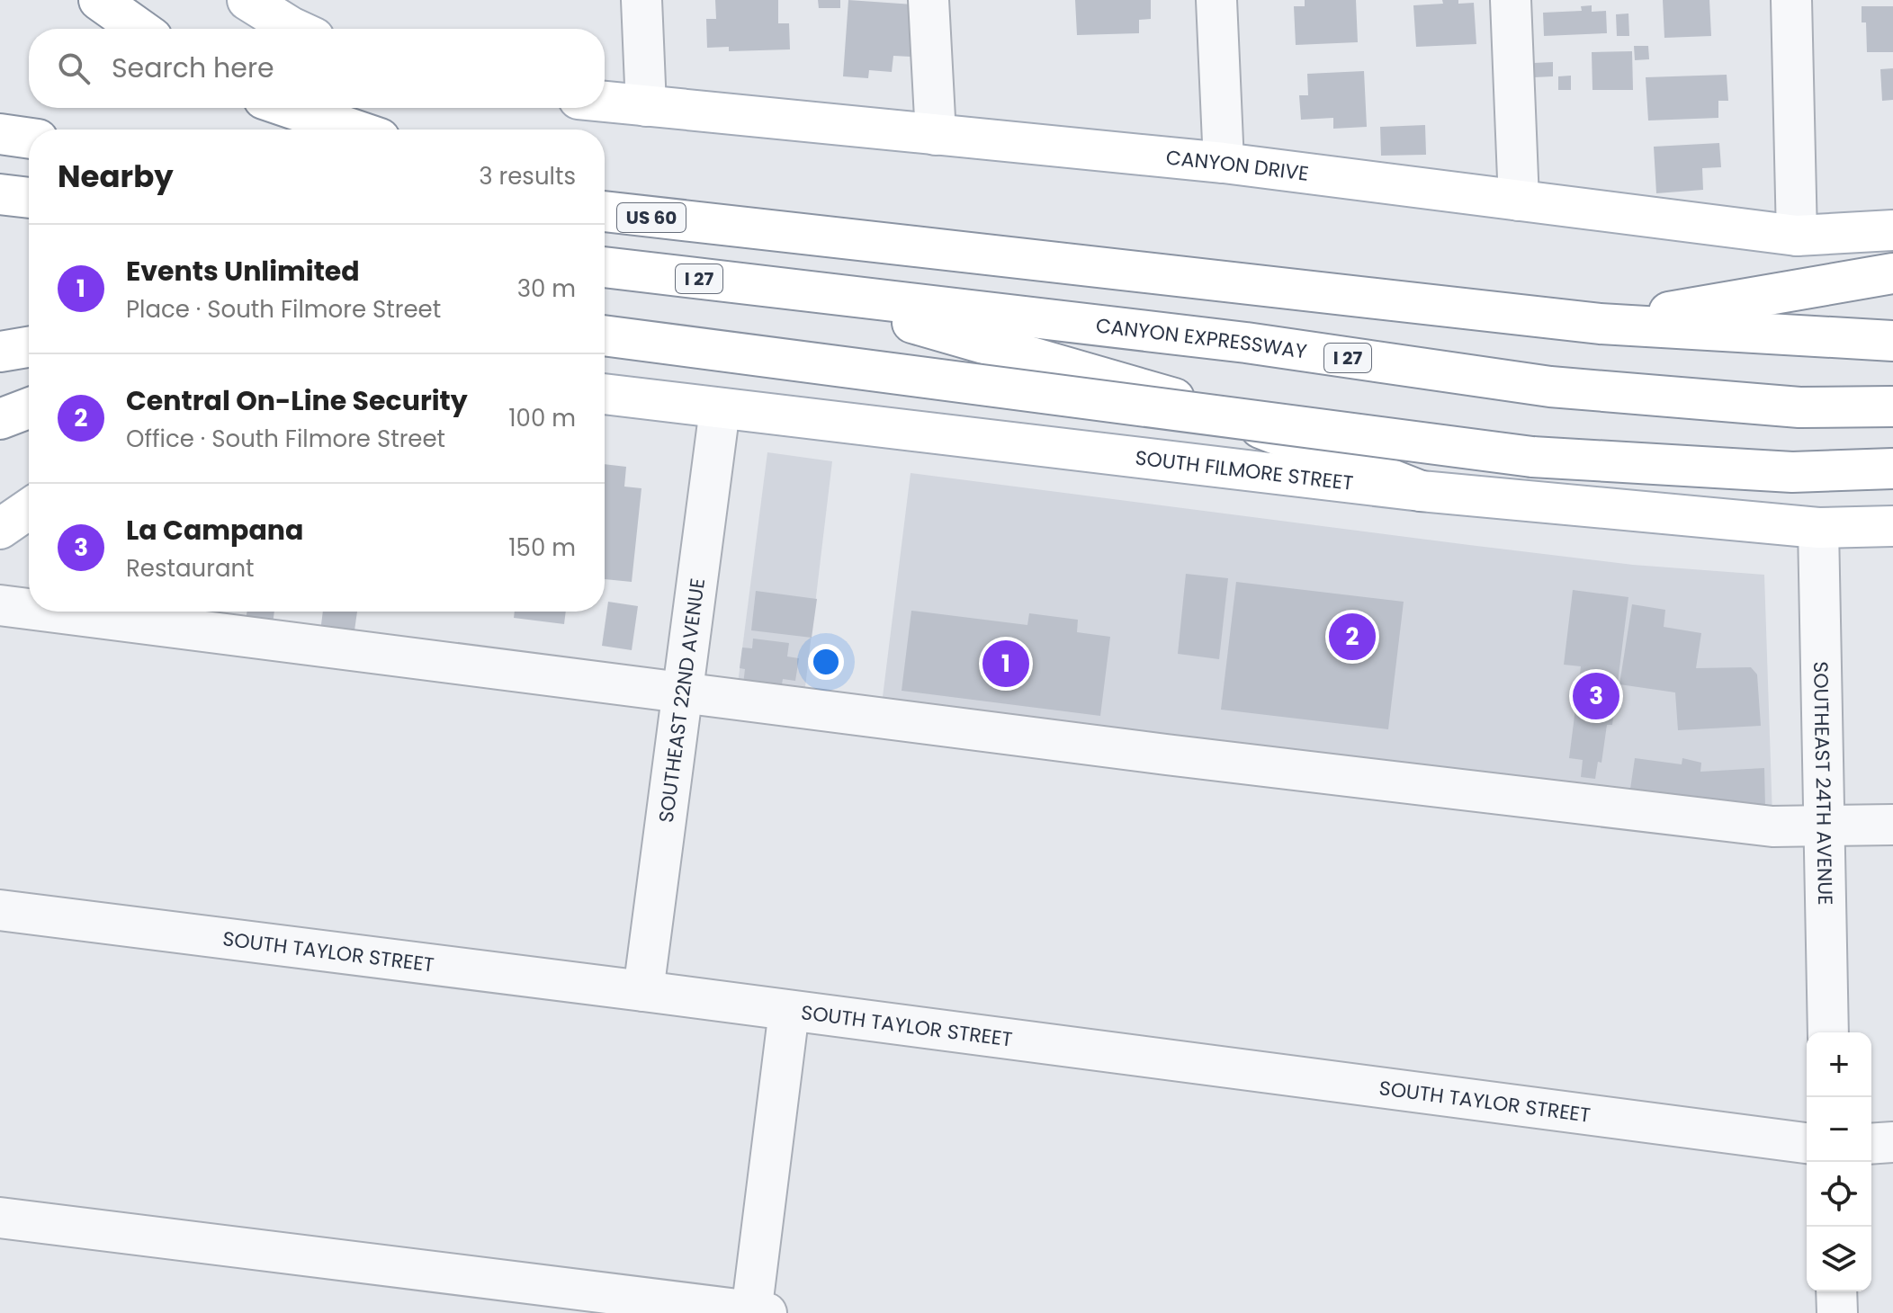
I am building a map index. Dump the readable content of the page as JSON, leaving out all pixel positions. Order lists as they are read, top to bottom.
{
  "streets": {
    "main road": [
      "CANYON DRIVE",
      "US 60",
      "I 27",
      "CANYON EXPRESSWAY",
      "SOUTH FILMORE STREET"
    ],
    "street": ["SOUTHEAST 22ND AVENUE", "SOUTHEAST 24TH AVENUE", "SOUTH TAYLOR STREET"]
  },
  "crossings": [
    ["SOUTH FILMORE STREET", "SOUTHEAST 22ND AVENUE"],
    ["SOUTH FILMORE STREET", "SOUTHEAST 24TH AVENUE"],
    ["SOUTHEAST 22ND AVENUE", "SOUTH TAYLOR STREET"]
  ],
  "page": {
    "search": "Search here",
    "heading": ["Nearby", "3 results"],
    "list": [
      {
        "mark": "1",
        "name": "Events Unlimited",
        "note": "Place · South Filmore Street",
        "value": "30 m"
      },
      {
        "mark": "2",
        "name": "Central On-Line Security",
        "note": "Office · South Filmore Street",
        "value": "100 m"
      },
      {
        "mark": "3",
        "name": "La Campana",
        "note": "Restaurant",
        "value": "150 m"
      }
    ],
    "pins": ["2", "1", "3"],
    "map_buttons": ["+", "−"]
  }
}
